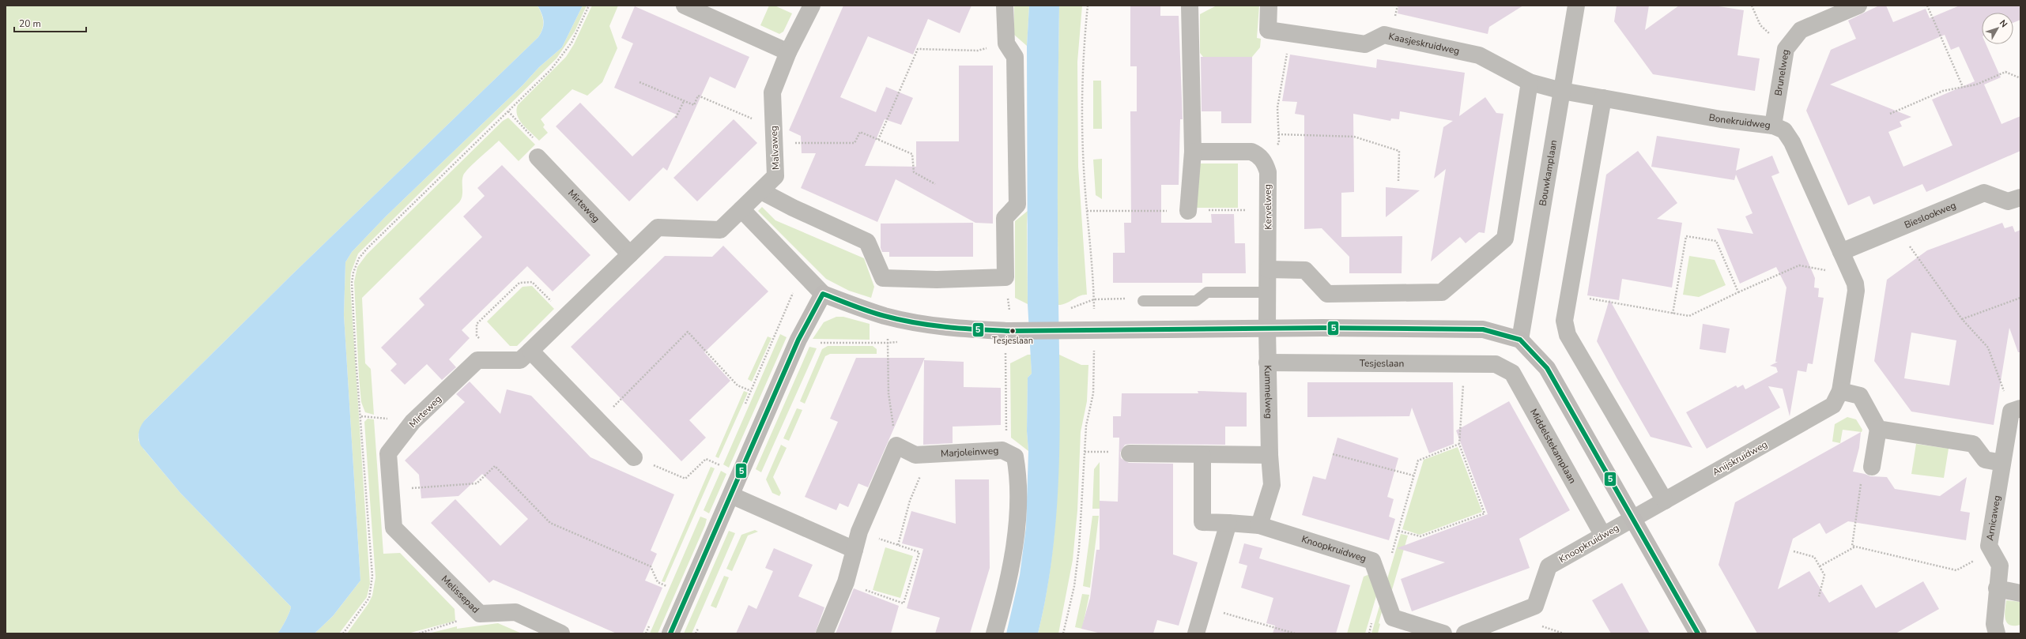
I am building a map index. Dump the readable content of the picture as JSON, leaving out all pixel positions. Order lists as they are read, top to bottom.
{
  "streets": {
    "street": [
      "Kaasjeskruidweg",
      "Brunelweg",
      "Bonekruidweg",
      "Malvaweg",
      "Bouwkamplaan",
      "Mirteweg",
      "Kervelweg",
      "Bieslookweg",
      "Tesjeslaan",
      "Kummelweg",
      "Middelstekamplaan",
      "Marjoleinweg",
      "Anijskruidweg",
      "Arnicaweg",
      "Knoopkruidweg",
      "Melissepad"
    ]
  },
  "crossings": [
    ["Kaasjeskruidweg", "Bonekruidweg"],
    ["Kaasjeskruidweg", "Bouwkamplaan"],
    ["Brunelweg", "Bonekruidweg"],
    ["Bonekruidweg", "Bouwkamplaan"],
    ["Bonekruidweg", "Bieslookweg"],
    ["Bonekruidweg", "Anijskruidweg"],
    ["Malvaweg", "Mirteweg"],
    ["Mirteweg", "Melissepad"],
    ["Kervelweg", "Kummelweg"],
    ["Bieslookweg", "Anijskruidweg"],
    ["Tesjeslaan", "Kummelweg"],
    ["Tesjeslaan", "Middelstekamplaan"],
    ["Kummelweg", "Knoopkruidweg"],
    ["Middelstekamplaan", "Knoopkruidweg"],
    ["Anijskruidweg", "Knoopkruidweg"]
  ],
  "places": ["Tesjeslaan"],
  "lines": ["transit line 5"],
  "scale_bar": "20 m",
  "north": "top right"
}
